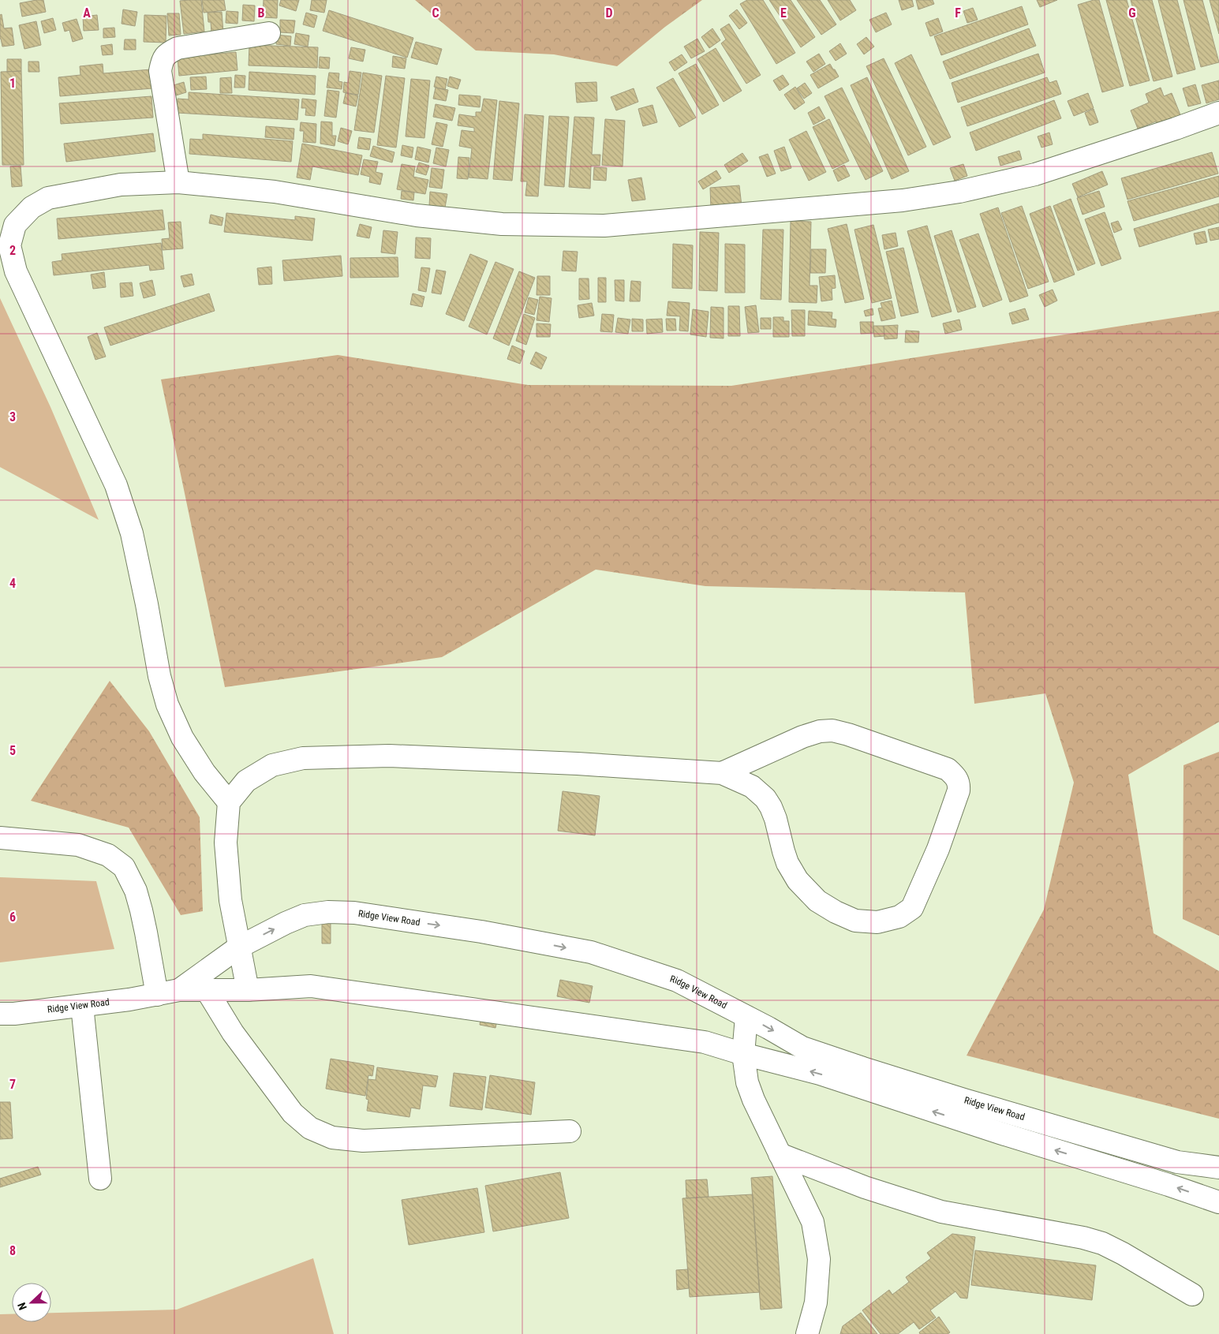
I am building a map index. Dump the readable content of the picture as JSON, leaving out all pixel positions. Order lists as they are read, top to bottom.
{
  "streets": {
    "street": ["Ridge View Road"]
  },
  "north": "left",
  "grid": {
    "columns": [
      "A",
      "B",
      "C",
      "D",
      "E",
      "F",
      "G"
    ],
    "rows": [
      "1",
      "2",
      "3",
      "4",
      "5",
      "6",
      "7",
      "8"
    ]
  }
}
